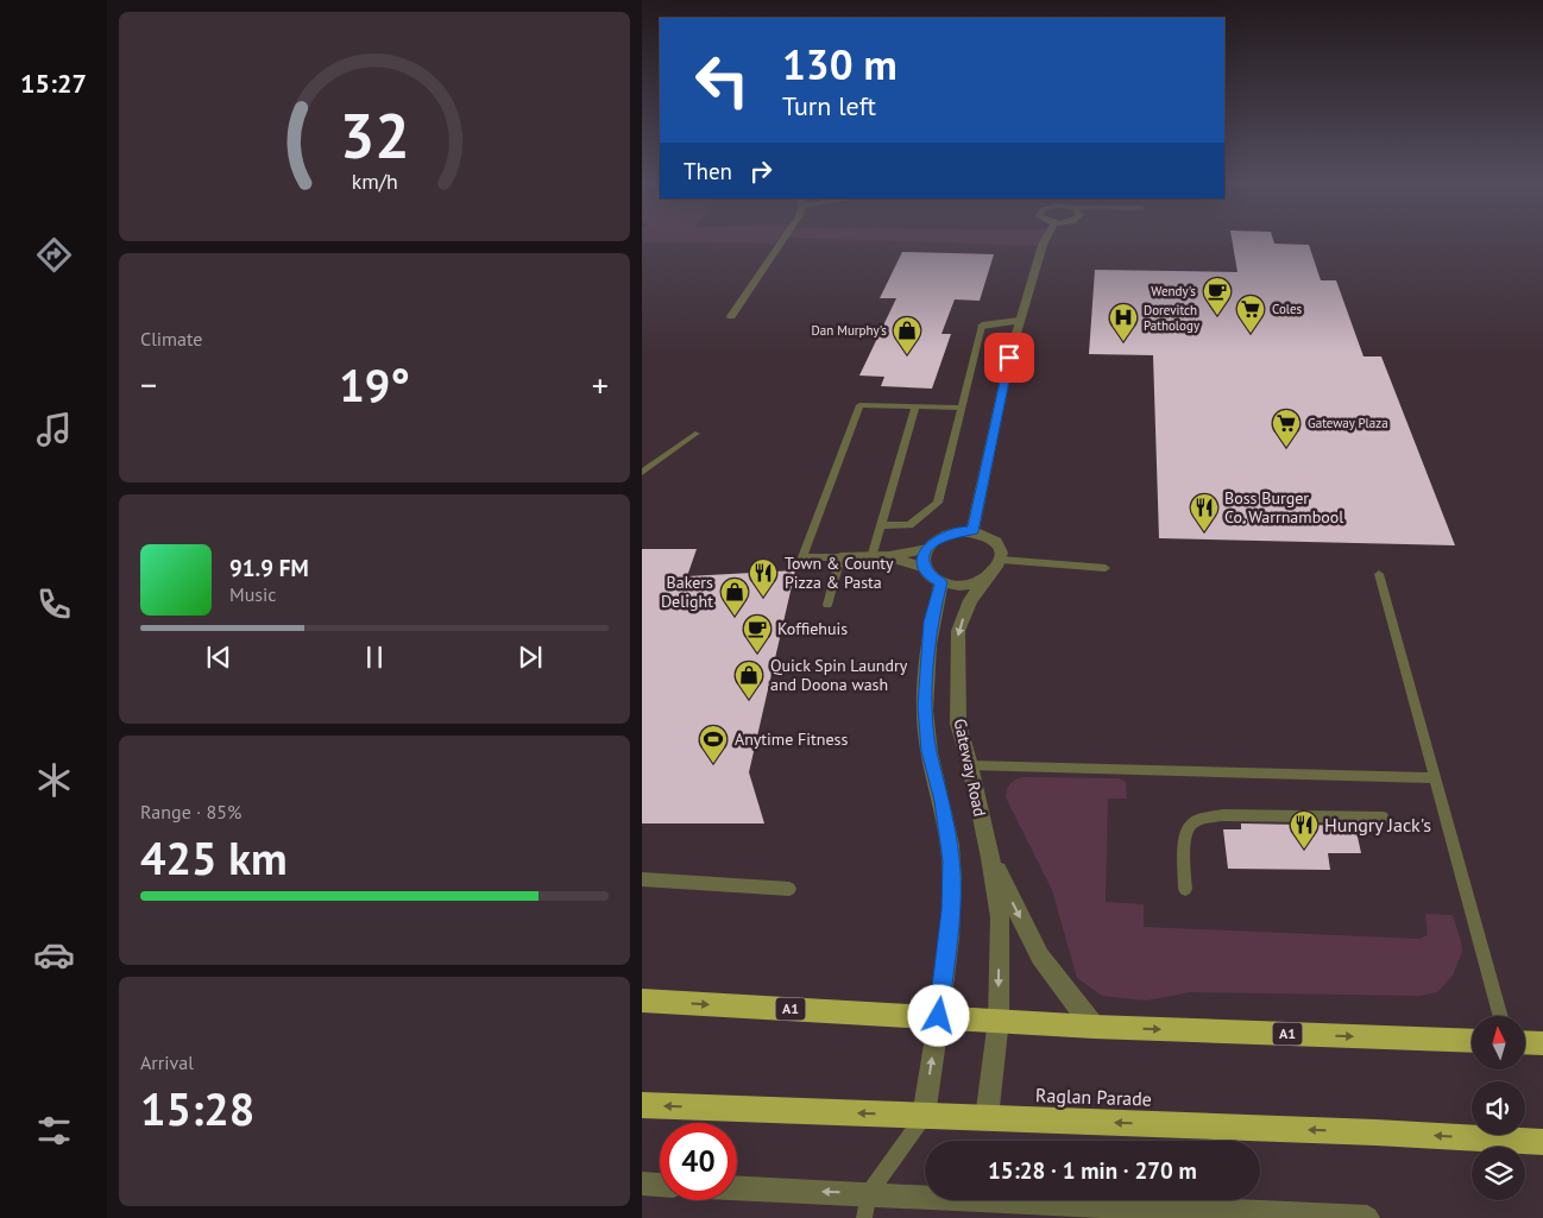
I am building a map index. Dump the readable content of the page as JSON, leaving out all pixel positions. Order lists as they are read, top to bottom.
{
  "streets": {
    "highway": ["A1", "Raglan Parade"],
    "street": ["Gateway Road"]
  },
  "crossings": [
    ["Gateway Road", "A1"],
    ["Gateway Road", "Raglan Parade"]
  ],
  "places": {
    "cafe": ["Wendy's", "Koffiehuis"],
    "supermarket": ["Coles", "Gateway Plaza"],
    "hospital": ["Dorevitch Pathology"],
    "shop": ["Dan Murphy's", "Bakers Delight", "Quick Spin Laundry and Doona wash"],
    "restaurant": ["Boss Burger Co. Warrnambool", "Town & County Pizza & Pasta", "Hungry Jack's"],
    "sports": ["Anytime Fitness"]
  },
  "north": "top",
  "page": {
    "tabs": "15:27",
    "turn": ["130 m", "Turn left"],
    "then": "Then",
    "tile": [
      "Climate",
      ["Range · 85%", "425 km"],
      ["Arrival", "15:28"]
    ],
    "heat": ["−", "19°", "+"],
    "song": ["91.9 FM", "Music"],
    "limit": "40",
    "trip": "15:28 · 1 min · 270 m",
    "gauge": ["32", "km/h"]
  }
}
